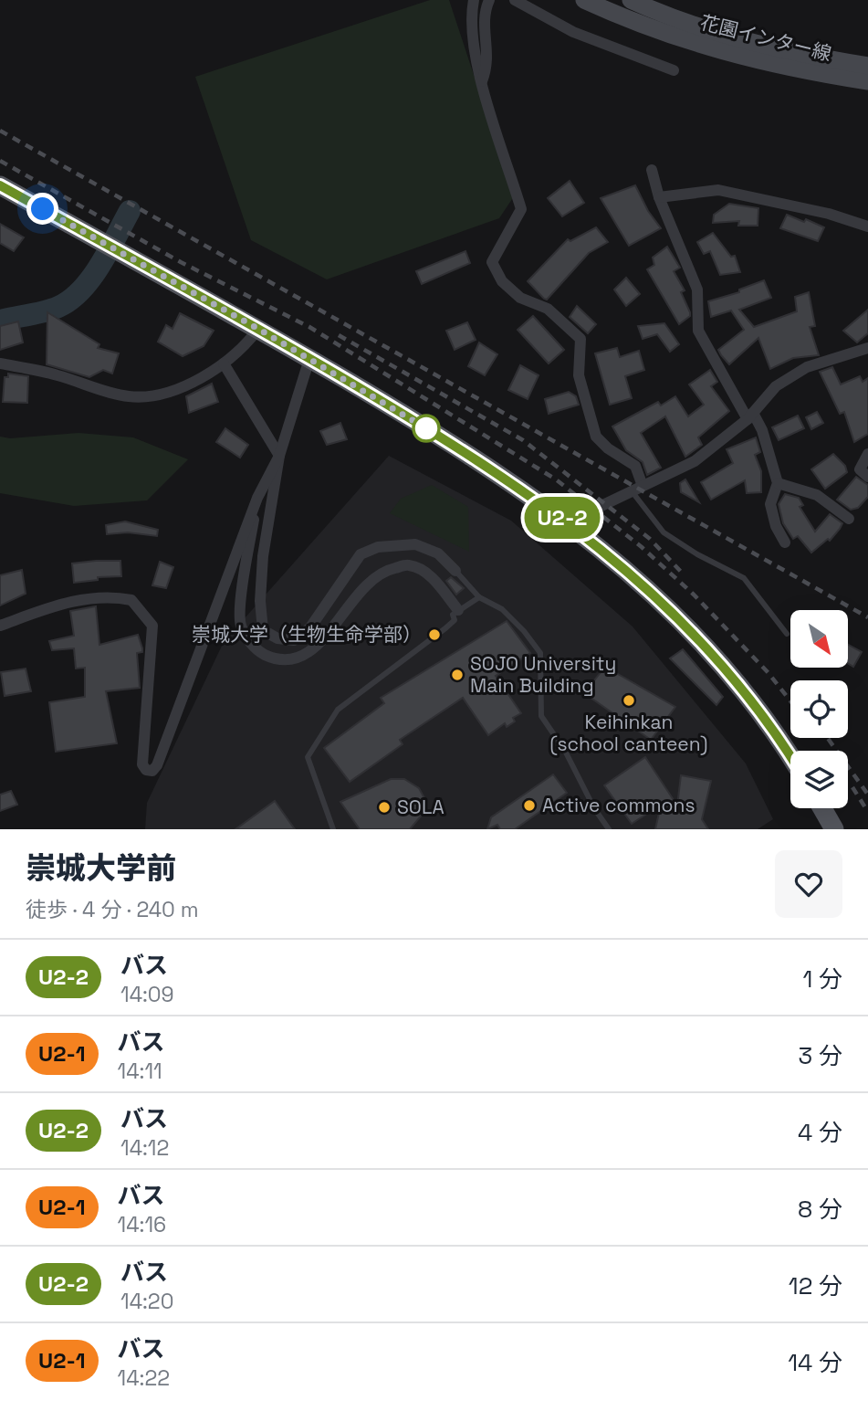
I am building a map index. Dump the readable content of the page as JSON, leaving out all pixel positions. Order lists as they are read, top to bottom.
{
  "streets": {
    "main road": ["花園インター線"]
  },
  "places": [
    "崇城大学（生物生命学部）",
    "SOJO University Main Building",
    "Keihinkan (school canteen)",
    "Active commons",
    "SOLA"
  ],
  "lines": ["bus line U2-2"],
  "north": "bottom right",
  "page": {
    "on_map": "U2-2",
    "heading": ["崇城大学前", "徒歩 · 4 分 · 240 m"],
    "list": [
      {
        "mark": "U2-2",
        "name": "バス",
        "note": "14:09",
        "value": "1 分"
      },
      {
        "mark": "U2-1",
        "name": "バス",
        "note": "14:11",
        "value": "3 分"
      },
      {
        "mark": "U2-2",
        "name": "バス",
        "note": "14:12",
        "value": "4 分"
      },
      {
        "mark": "U2-1",
        "name": "バス",
        "note": "14:16",
        "value": "8 分"
      },
      {
        "mark": "U2-2",
        "name": "バス",
        "note": "14:20",
        "value": "12 分"
      },
      {
        "mark": "U2-1",
        "name": "バス",
        "note": "14:22",
        "value": "14 分"
      }
    ]
  }
}
